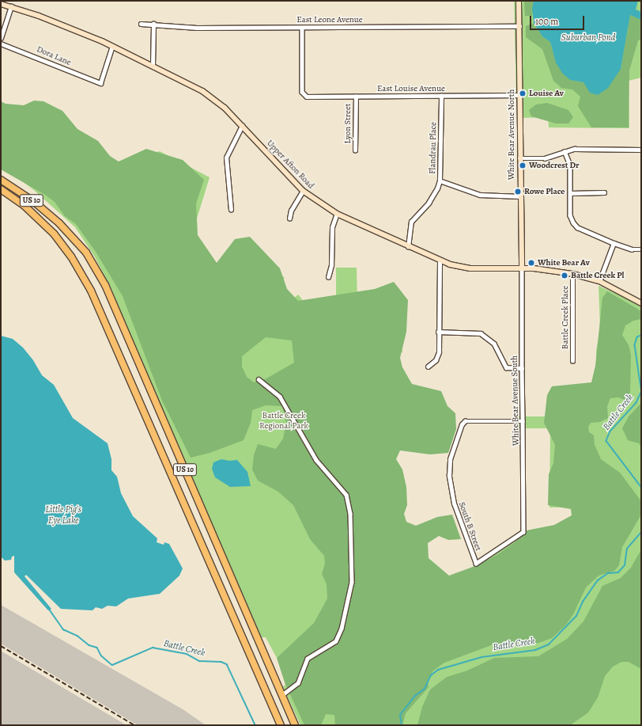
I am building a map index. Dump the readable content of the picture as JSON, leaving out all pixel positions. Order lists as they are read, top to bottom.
{
  "streets": {
    "highway": ["US 10"],
    "street": [
      "East Leone Avenue",
      "Dora Lane",
      "East Louise Avenue",
      "Lyon Street",
      "White Bear Avenue North",
      "Flandrau Place",
      "Upper Afton Road",
      "Battle Creek Place",
      "White Bear Avenue South",
      "South B Street"
    ]
  },
  "crossings": [
    ["East Leone Avenue", "East Louise Avenue"],
    ["East Leone Avenue", "White Bear Avenue North"],
    ["Dora Lane", "Upper Afton Road"],
    ["East Louise Avenue", "Lyon Street"],
    ["East Louise Avenue", "White Bear Avenue North"],
    ["East Louise Avenue", "Flandrau Place"],
    ["White Bear Avenue North", "Upper Afton Road"],
    ["White Bear Avenue North", "White Bear Avenue South"],
    ["Flandrau Place", "Upper Afton Road"],
    ["Upper Afton Road", "Battle Creek Place"],
    ["Upper Afton Road", "White Bear Avenue South"],
    ["White Bear Avenue South", "South B Street"]
  ],
  "water": ["Suburban Pond", "Battle Creek", "Little Pig's Eye Lake"],
  "parks": ["Battle Creek Regional Park"],
  "places": [
    "Louise Av",
    "Woodcrest Dr",
    "Rowe Place",
    "White Bear Av",
    "Battle Creek Pl"
  ],
  "scale_bar": "100 m"
}
